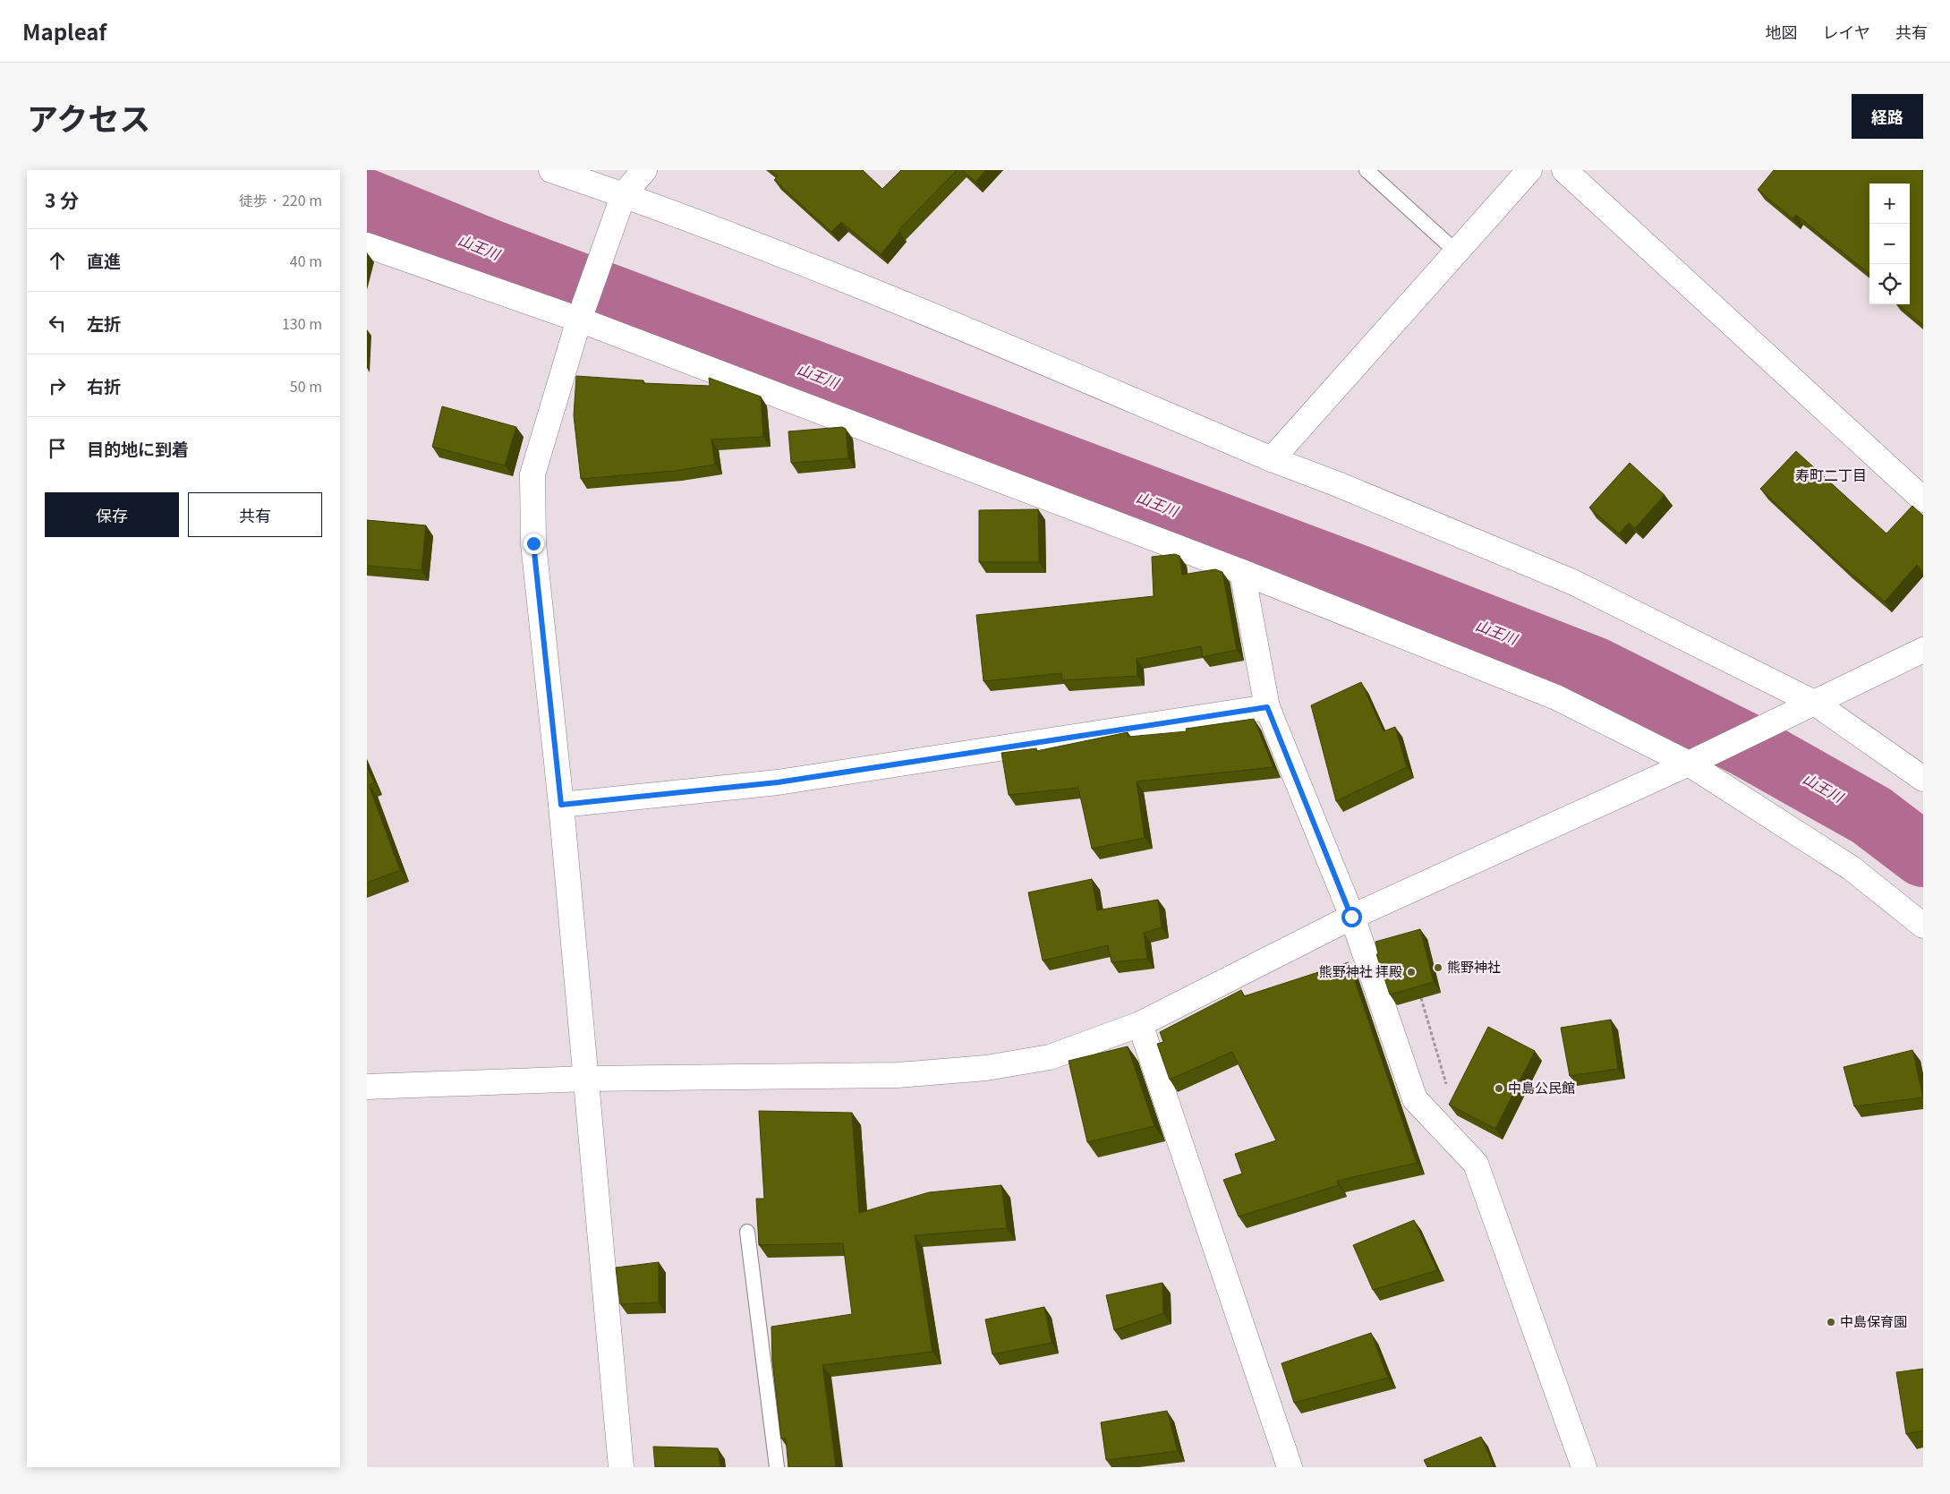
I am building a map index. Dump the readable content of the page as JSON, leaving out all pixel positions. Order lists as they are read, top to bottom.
{
  "districts": ["寿町二丁目"],
  "water": ["山王川"],
  "places": [
    "熊野神社",
    "熊野神社 拝殿",
    "中島公民館",
    "中島保育園"
  ],
  "page": {
    "header": "Mapleaf",
    "nav": ["地図", "レイヤ", "共有"],
    "title": "アクセス",
    "buttons": [
      "経路",
      ["保存", "共有"]
    ],
    "heading": ["3 分", "徒歩 · 220 m"],
    "map_buttons": ["+", "−"],
    "list": [
      ["直進", "40 m"],
      ["左折", "130 m"],
      ["右折", "50 m"],
      "目的地に到着"
    ]
  }
}
